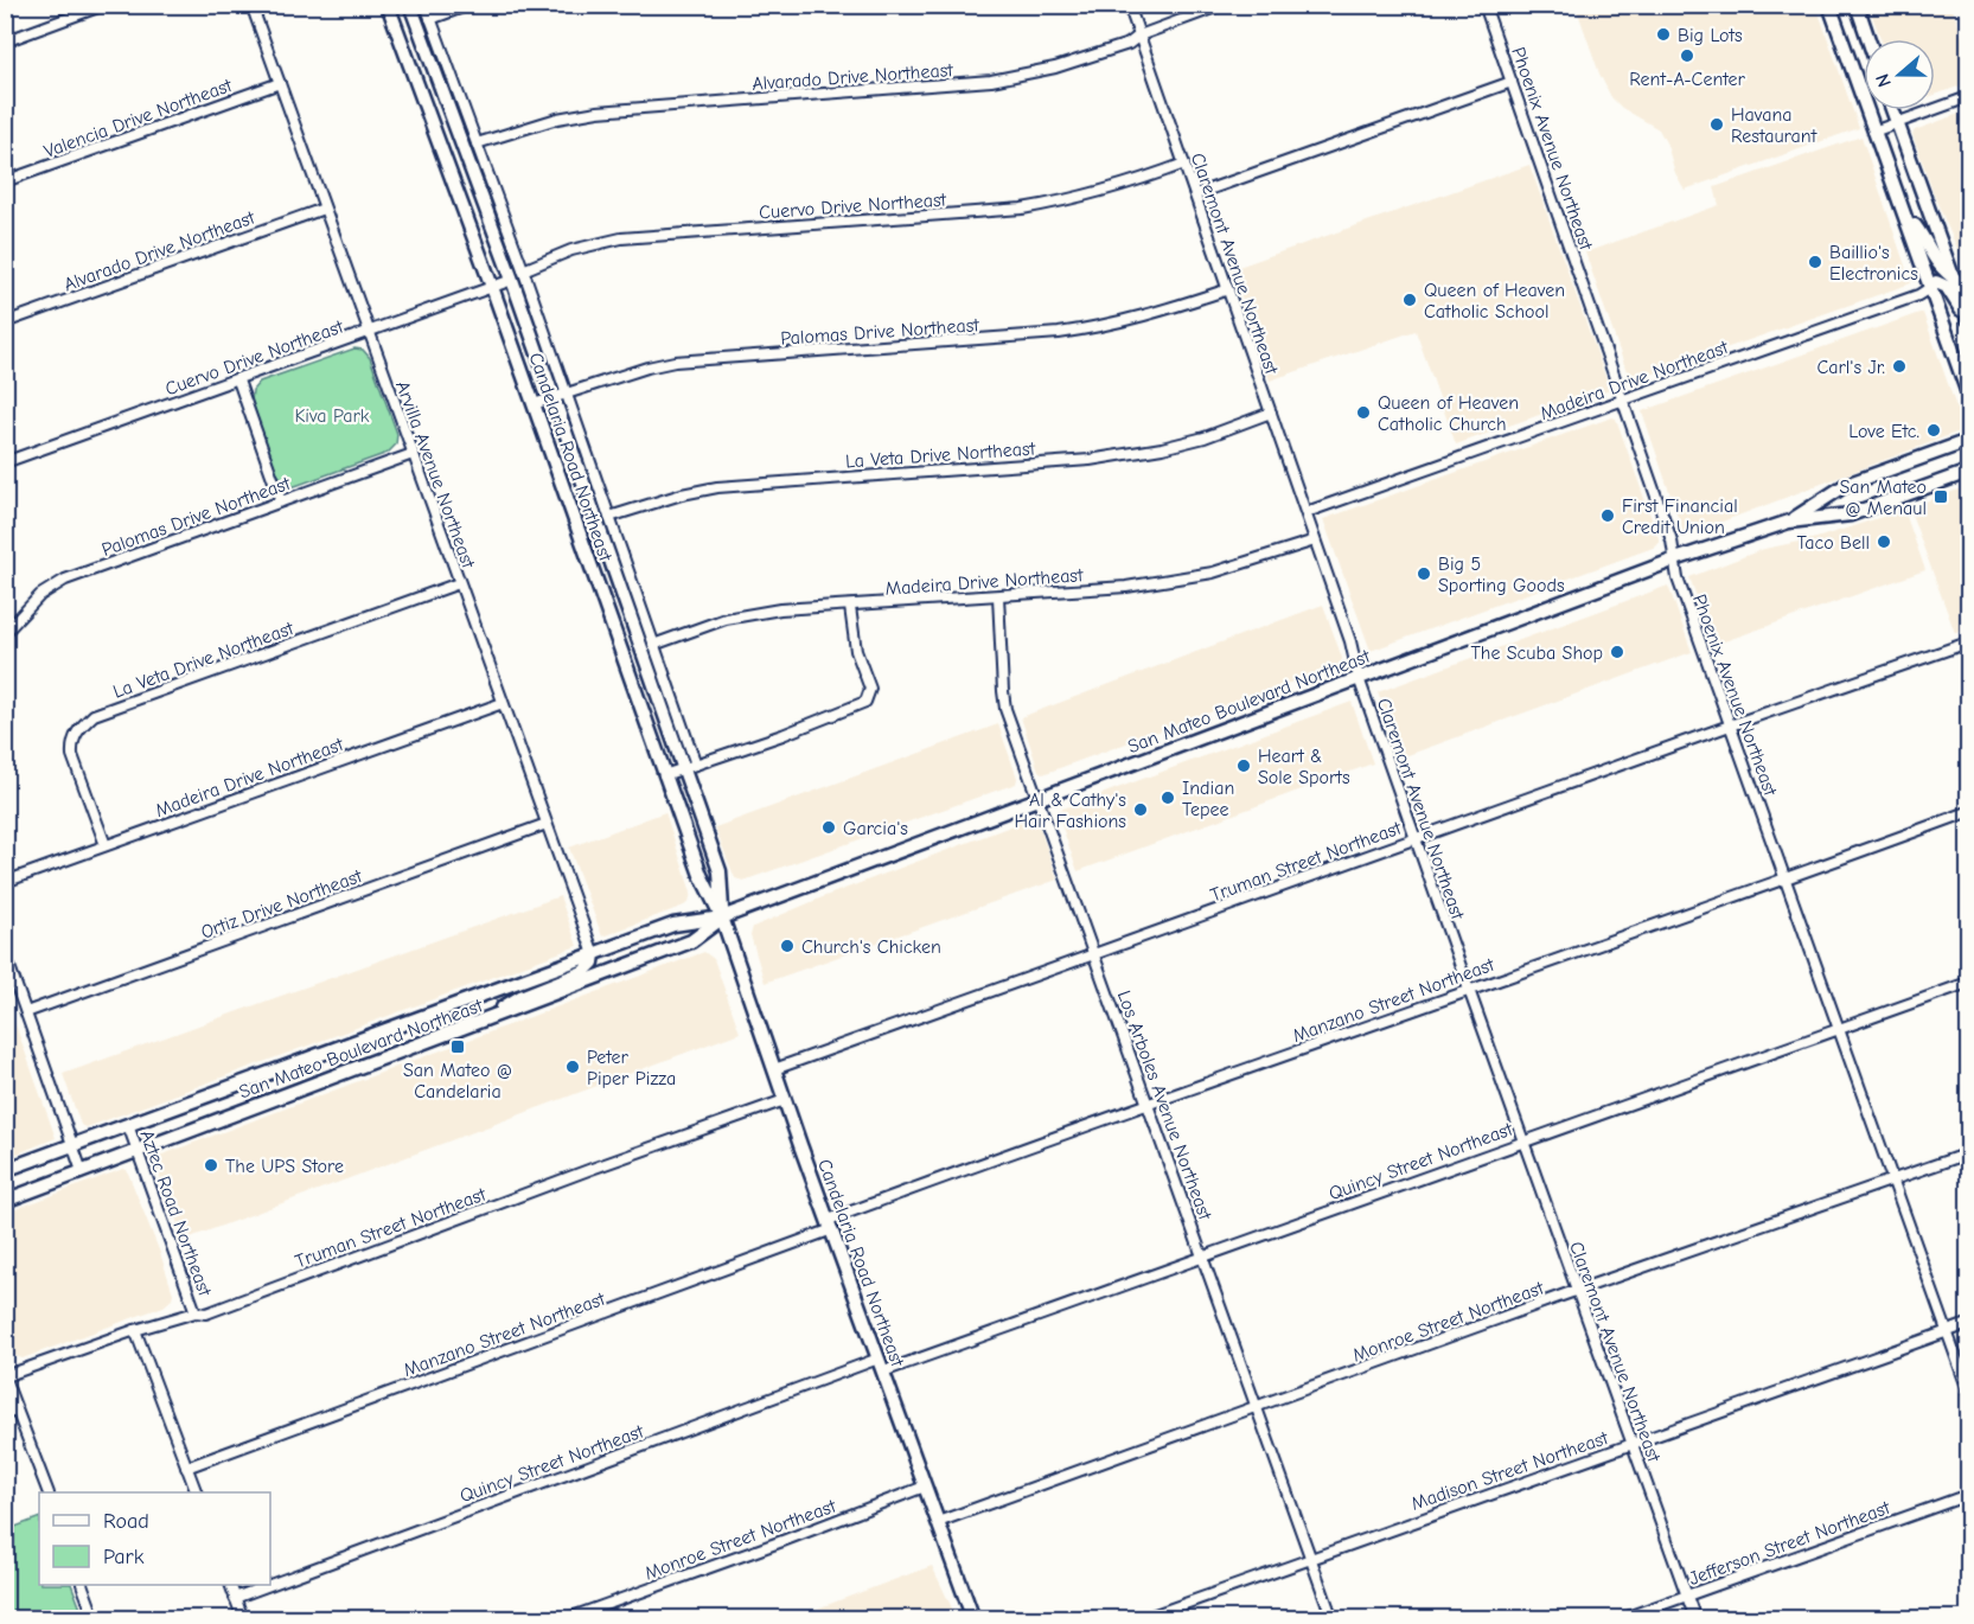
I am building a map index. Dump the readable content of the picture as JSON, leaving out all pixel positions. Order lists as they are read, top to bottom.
{
  "streets": {
    "main road": ["Candelaria Road Northeast", "San Mateo Boulevard Northeast"],
    "street": [
      "Alvarado Drive Northeast",
      "Valencia Drive Northeast",
      "Phoenix Avenue Northeast",
      "Cuervo Drive Northeast",
      "Claremont Avenue Northeast",
      "Palomas Drive Northeast",
      "Madeira Drive Northeast",
      "La Veta Drive Northeast",
      "Arvilla Avenue Northeast",
      "Truman Street Northeast",
      "Ortiz Drive Northeast",
      "Manzano Street Northeast",
      "Los Arboles Avenue Northeast",
      "Quincy Street Northeast",
      "Aztec Road Northeast",
      "Monroe Street Northeast",
      "Madison Street Northeast",
      "Jefferson Street Northeast"
    ]
  },
  "crossings": [
    ["Alvarado Drive Northeast", "Claremont Avenue Northeast"],
    ["Alvarado Drive Northeast", "Arvilla Avenue Northeast"],
    ["Valencia Drive Northeast", "Arvilla Avenue Northeast"],
    ["Phoenix Avenue Northeast", "Madeira Drive Northeast"],
    ["Phoenix Avenue Northeast", "San Mateo Boulevard Northeast"],
    ["Phoenix Avenue Northeast", "Truman Street Northeast"],
    ["Phoenix Avenue Northeast", "Manzano Street Northeast"],
    ["Phoenix Avenue Northeast", "Quincy Street Northeast"],
    ["Phoenix Avenue Northeast", "Monroe Street Northeast"],
    ["Phoenix Avenue Northeast", "Madison Street Northeast"],
    ["Cuervo Drive Northeast", "Claremont Avenue Northeast"],
    ["Cuervo Drive Northeast", "Candelaria Road Northeast"],
    ["Cuervo Drive Northeast", "Arvilla Avenue Northeast"],
    ["Claremont Avenue Northeast", "Palomas Drive Northeast"],
    ["Claremont Avenue Northeast", "Madeira Drive Northeast"],
    ["Claremont Avenue Northeast", "La Veta Drive Northeast"],
    ["Claremont Avenue Northeast", "San Mateo Boulevard Northeast"],
    ["Claremont Avenue Northeast", "Truman Street Northeast"],
    ["Claremont Avenue Northeast", "Manzano Street Northeast"],
    ["Claremont Avenue Northeast", "Quincy Street Northeast"],
    ["Claremont Avenue Northeast", "Monroe Street Northeast"],
    ["Claremont Avenue Northeast", "Madison Street Northeast"],
    ["Claremont Avenue Northeast", "Jefferson Street Northeast"],
    ["Palomas Drive Northeast", "Candelaria Road Northeast"],
    ["Palomas Drive Northeast", "Arvilla Avenue Northeast"],
    ["Madeira Drive Northeast", "La Veta Drive Northeast"],
    ["Madeira Drive Northeast", "Arvilla Avenue Northeast"],
    ["Madeira Drive Northeast", "Los Arboles Avenue Northeast"],
    ["La Veta Drive Northeast", "Arvilla Avenue Northeast"],
    ["Candelaria Road Northeast", "San Mateo Boulevard Northeast"],
    ["Candelaria Road Northeast", "Truman Street Northeast"],
    ["Candelaria Road Northeast", "Manzano Street Northeast"],
    ["Candelaria Road Northeast", "Quincy Street Northeast"],
    ["Candelaria Road Northeast", "Monroe Street Northeast"],
    ["Arvilla Avenue Northeast", "San Mateo Boulevard Northeast"],
    ["Arvilla Avenue Northeast", "Ortiz Drive Northeast"],
    ["San Mateo Boulevard Northeast", "Los Arboles Avenue Northeast"],
    ["San Mateo Boulevard Northeast", "Aztec Road Northeast"],
    ["Truman Street Northeast", "Los Arboles Avenue Northeast"],
    ["Truman Street Northeast", "Aztec Road Northeast"],
    ["Manzano Street Northeast", "Los Arboles Avenue Northeast"],
    ["Los Arboles Avenue Northeast", "Quincy Street Northeast"],
    ["Los Arboles Avenue Northeast", "Monroe Street Northeast"],
    ["Los Arboles Avenue Northeast", "Madison Street Northeast"]
  ],
  "parks": ["Kiva Park"],
  "places": {
    "other": [
      "Big Lots",
      "Rent-A-Center",
      "Havana Restaurant",
      "Baillio's Electronics",
      "Queen of Heaven Catholic School",
      "Carl's Jr.",
      "Queen of Heaven Catholic Church",
      "Love Etc.",
      "First Financial Credit Union",
      "Taco Bell",
      "Big 5 Sporting Goods",
      "The Scuba Shop",
      "Heart & Sole Sports",
      "Indian Tepee",
      "Al & Cathy's Hair Fashions",
      "Garcia's",
      "Church's Chicken",
      "Peter Piper Pizza",
      "The UPS Store"
    ],
    "transit": ["San Mateo @ Menaul", "San Mateo @ Candelaria"]
  },
  "legend": ["Road", "Park"],
  "north": "left"
}
